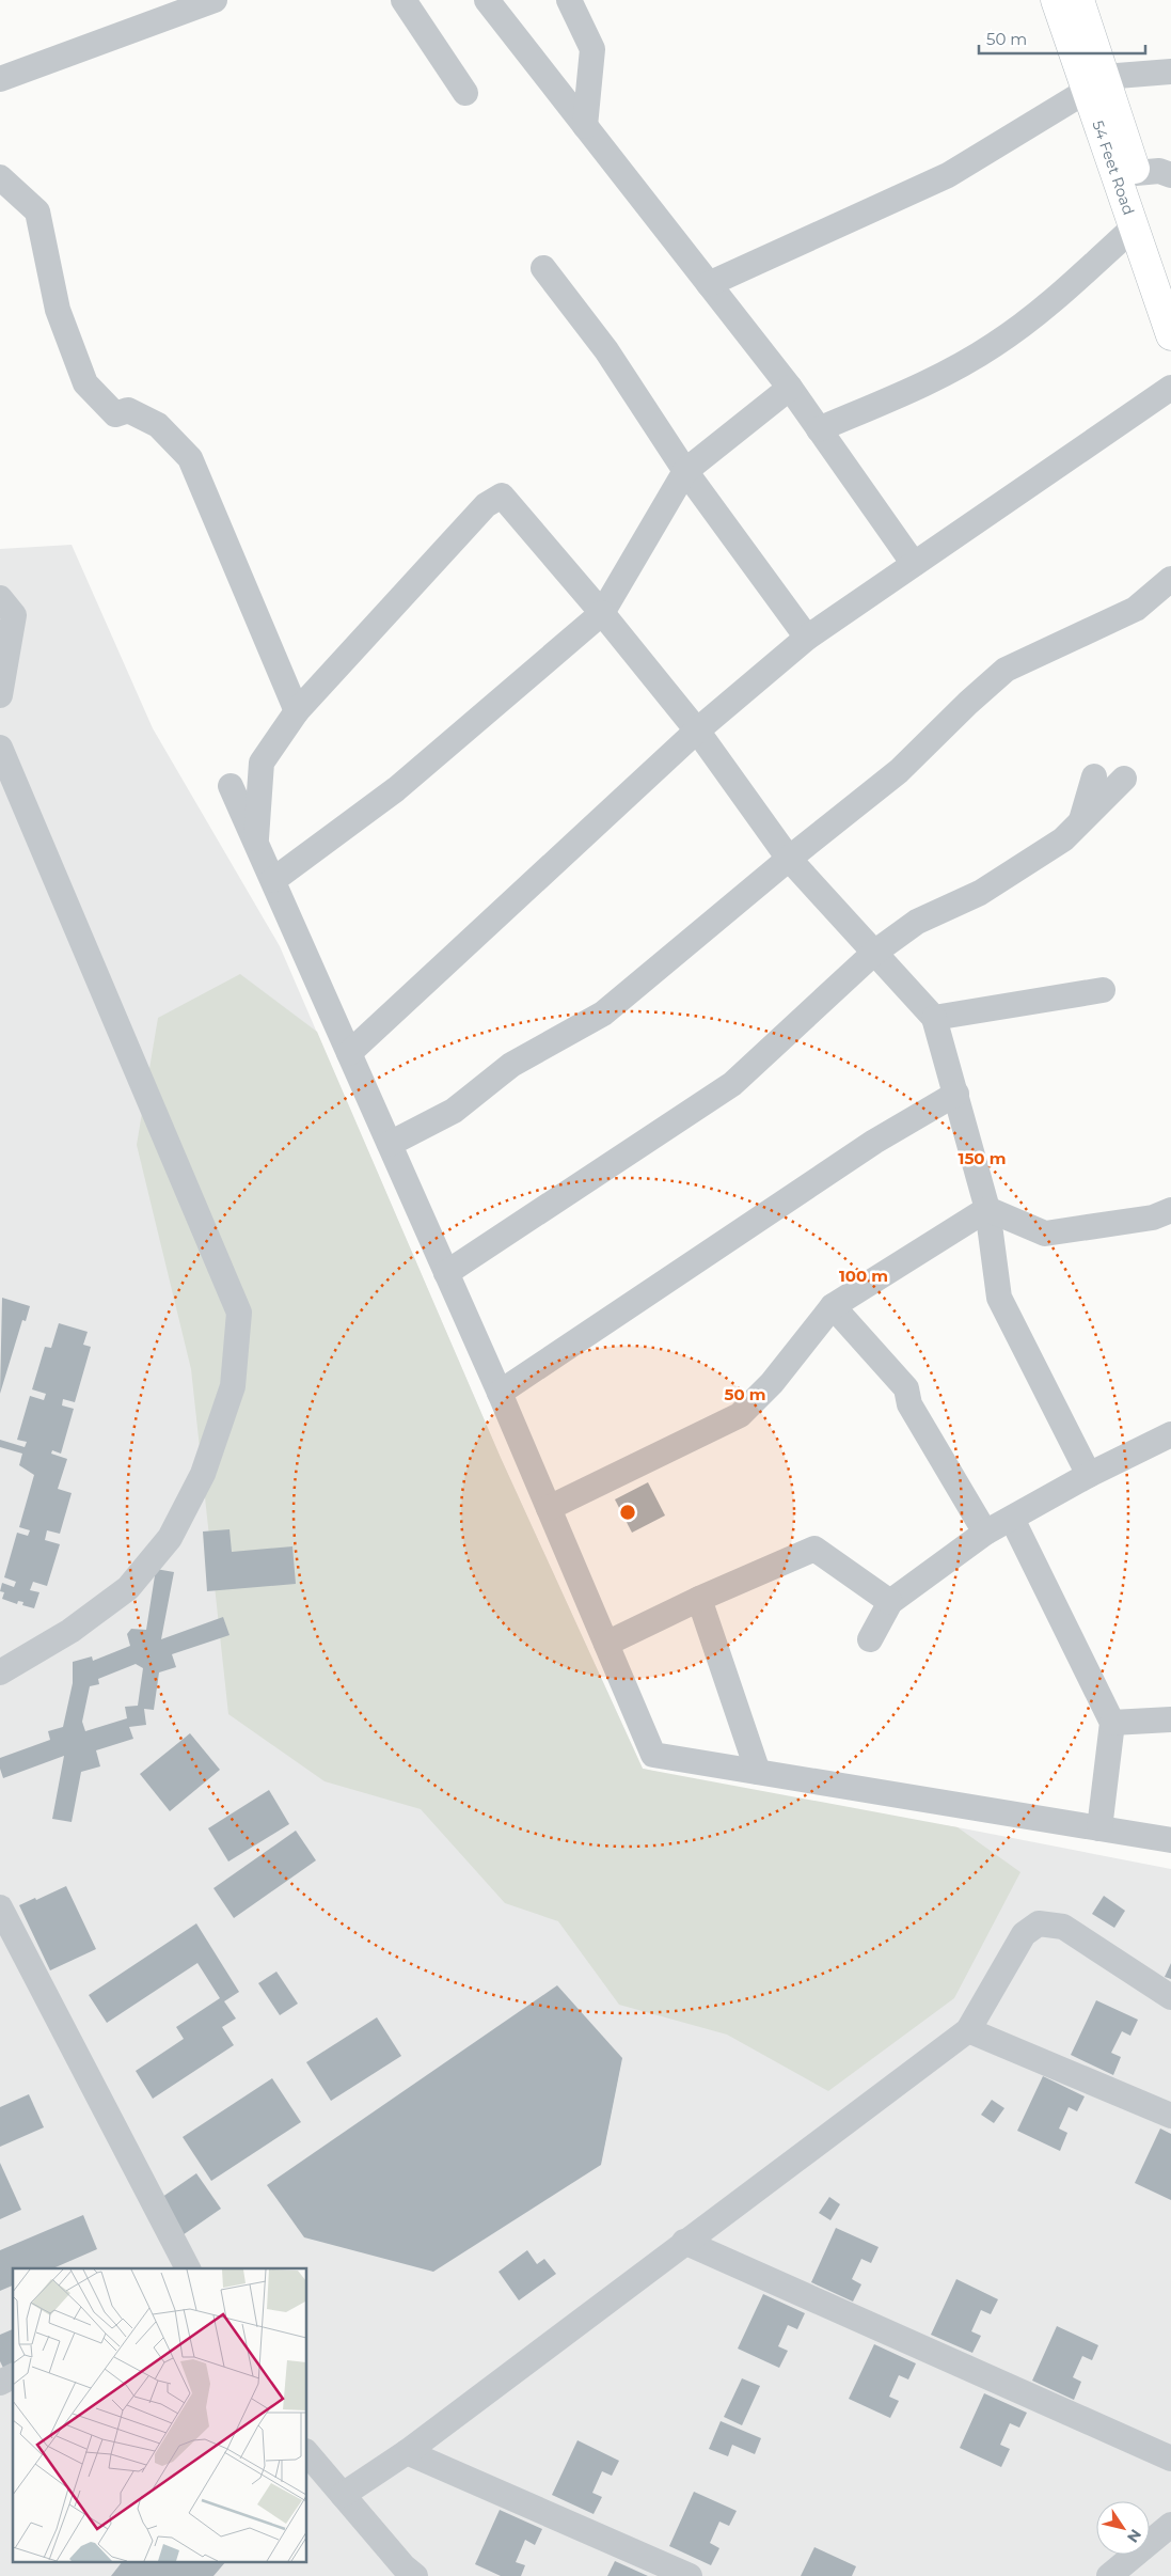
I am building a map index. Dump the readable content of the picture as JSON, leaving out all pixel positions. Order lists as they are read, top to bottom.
{
  "streets": {
    "street": ["54 Feet Road"]
  },
  "scale_bar": "50 m",
  "north": "bottom right",
  "rings": ["150 m", "100 m", "50 m"]
}
